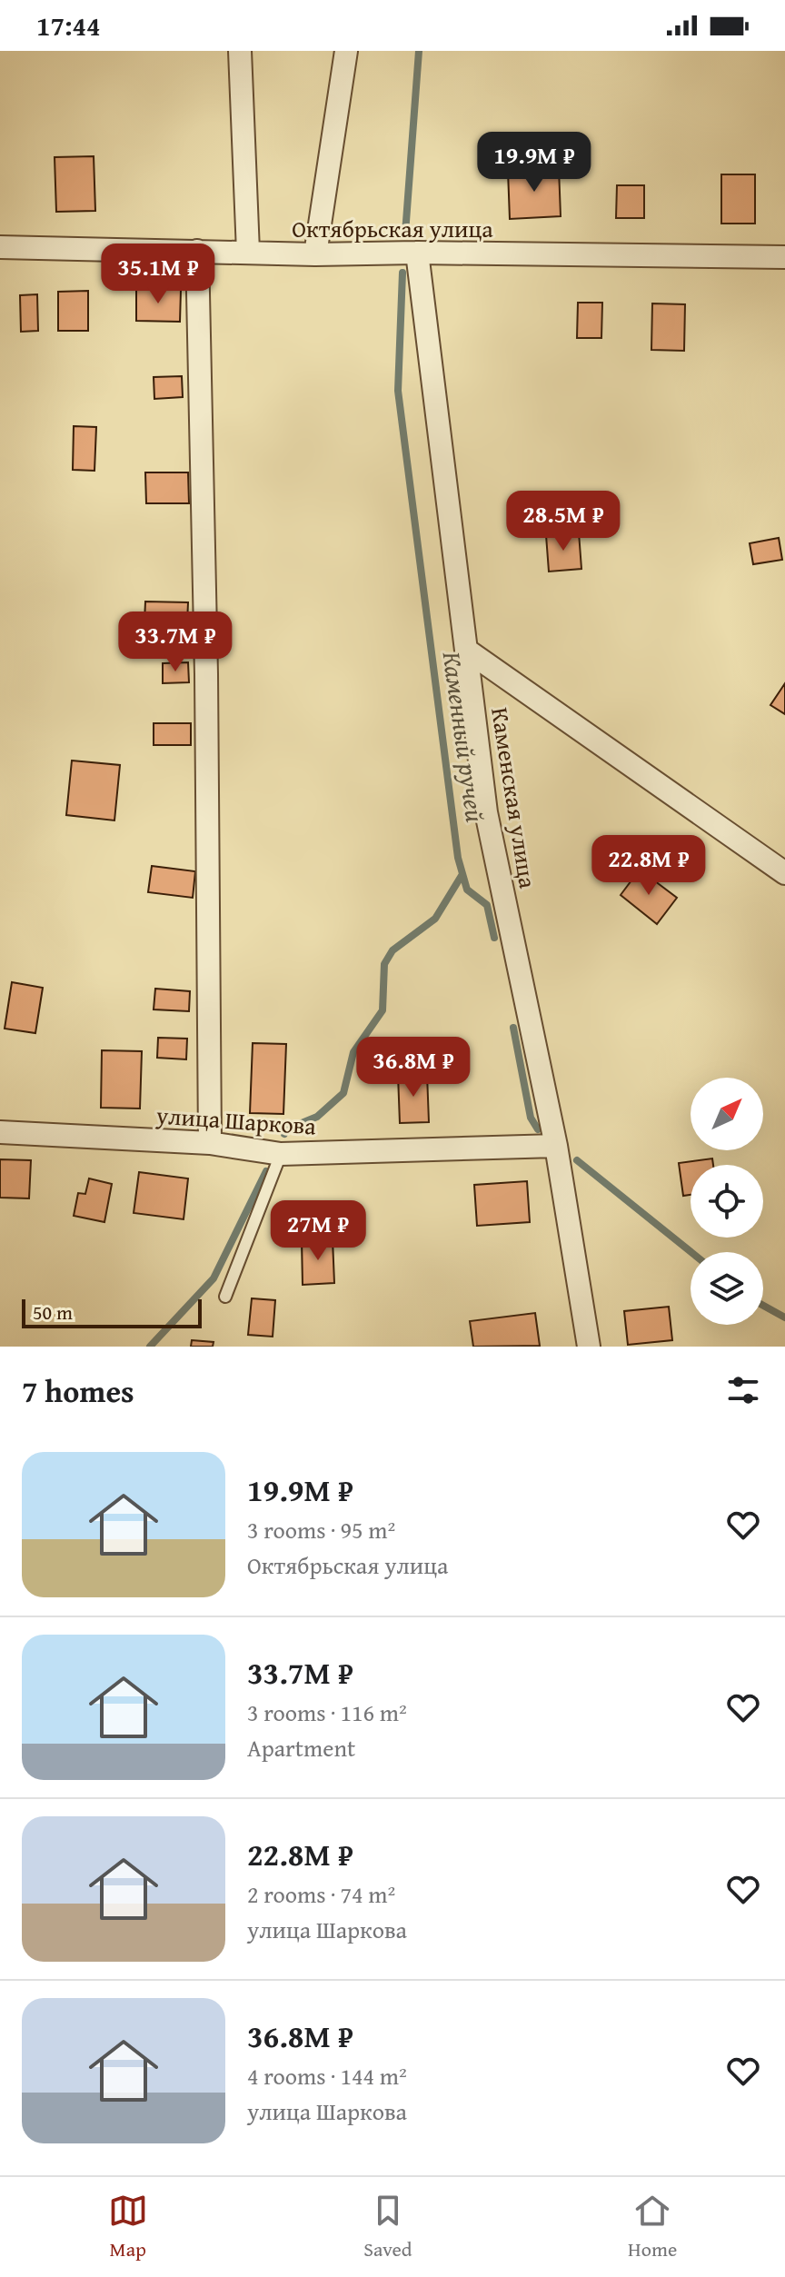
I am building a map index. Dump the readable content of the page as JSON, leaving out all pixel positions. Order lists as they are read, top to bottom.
{
  "streets": {
    "street": ["Октябрьская улица", "Каменская улица", "улица Шаркова"]
  },
  "crossings": [
    ["Октябрьская улица", "Каменская улица"],
    ["Каменская улица", "улица Шаркова"]
  ],
  "water": ["Каменный ручей"],
  "scale_bar": "50 m",
  "north": "top right",
  "page": {
    "status": "17:44",
    "price": [
      "19.9M ₽",
      "35.1M ₽",
      "28.5M ₽",
      "33.7M ₽",
      "22.8M ₽",
      "36.8M ₽",
      "27M ₽"
    ],
    "scale": "50 m",
    "heading": "7 homes",
    "list": [
      {
        "name": "19.9M ₽",
        "note": "3 rooms · 95 m² · Октябрьская улица"
      },
      {
        "name": "33.7M ₽",
        "note": "3 rooms · 116 m² · Apartment"
      },
      {
        "name": "22.8M ₽",
        "note": "2 rooms · 74 m² · улица Шаркова"
      },
      {
        "name": "36.8M ₽",
        "note": "4 rooms · 144 m² · улица Шаркова"
      }
    ],
    "tabs": ["Map", "Saved", "Home"]
  }
}
